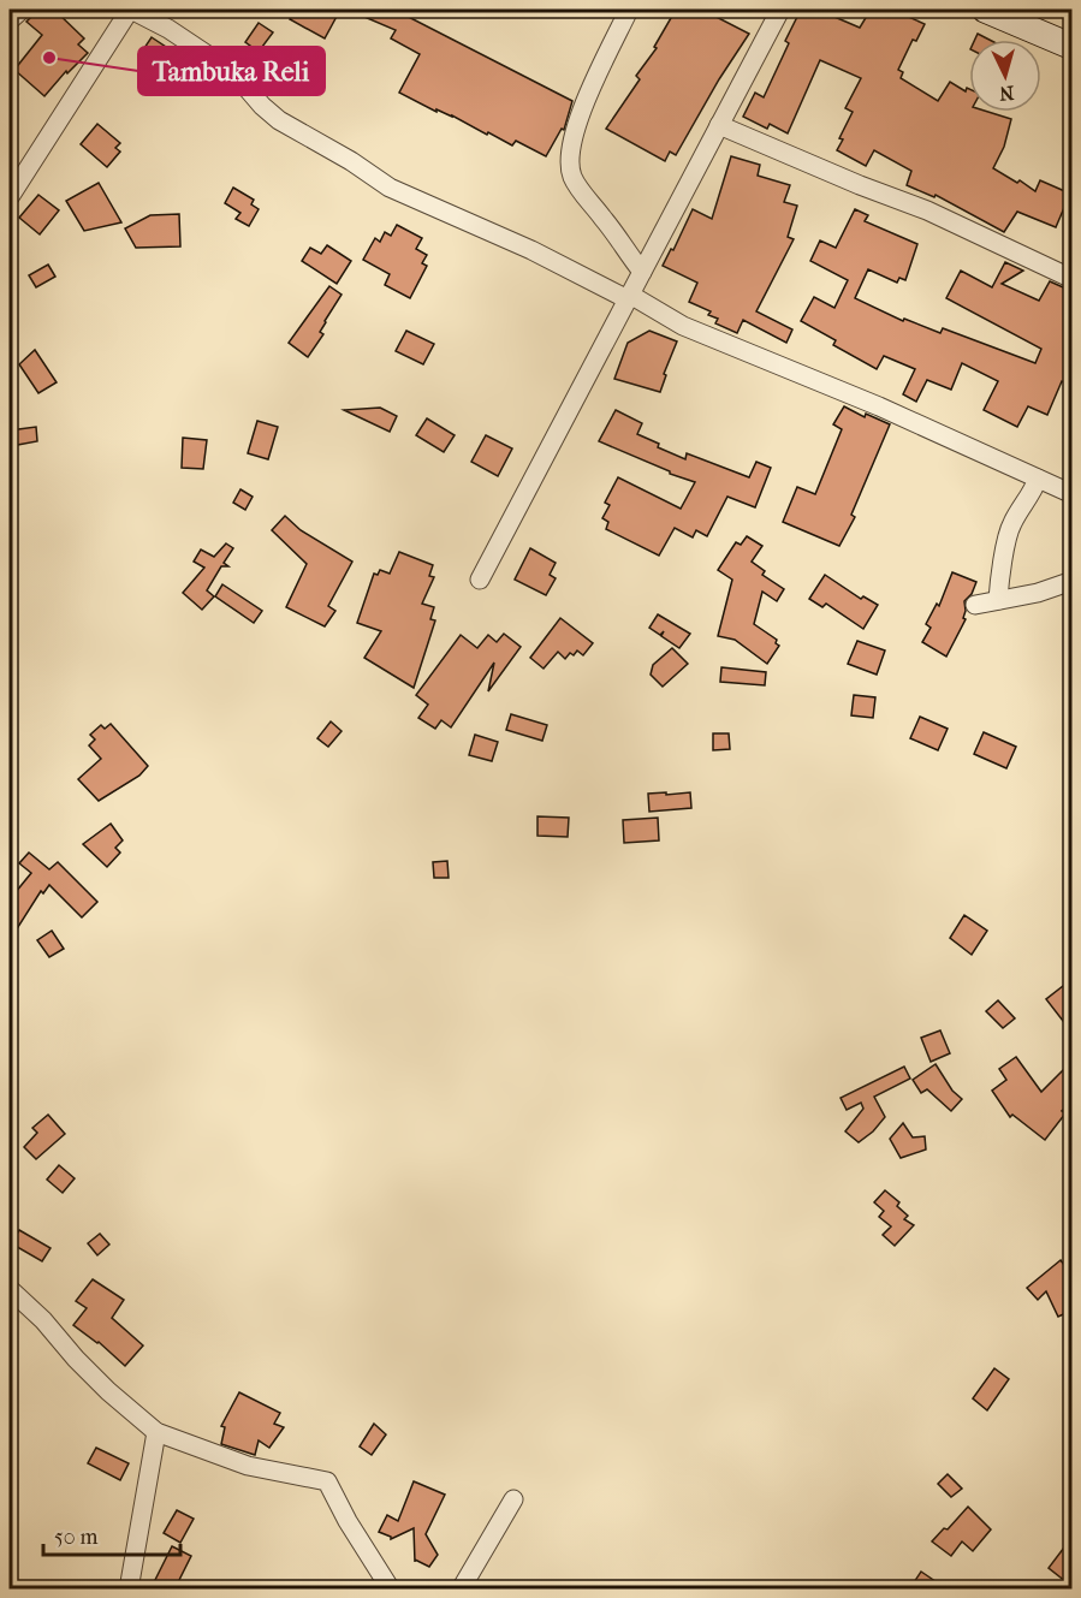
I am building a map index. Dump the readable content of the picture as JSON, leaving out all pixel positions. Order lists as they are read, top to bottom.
{
  "places": ["Tambuka Reli"],
  "scale_bar": "50 m",
  "north": "bottom"
}
